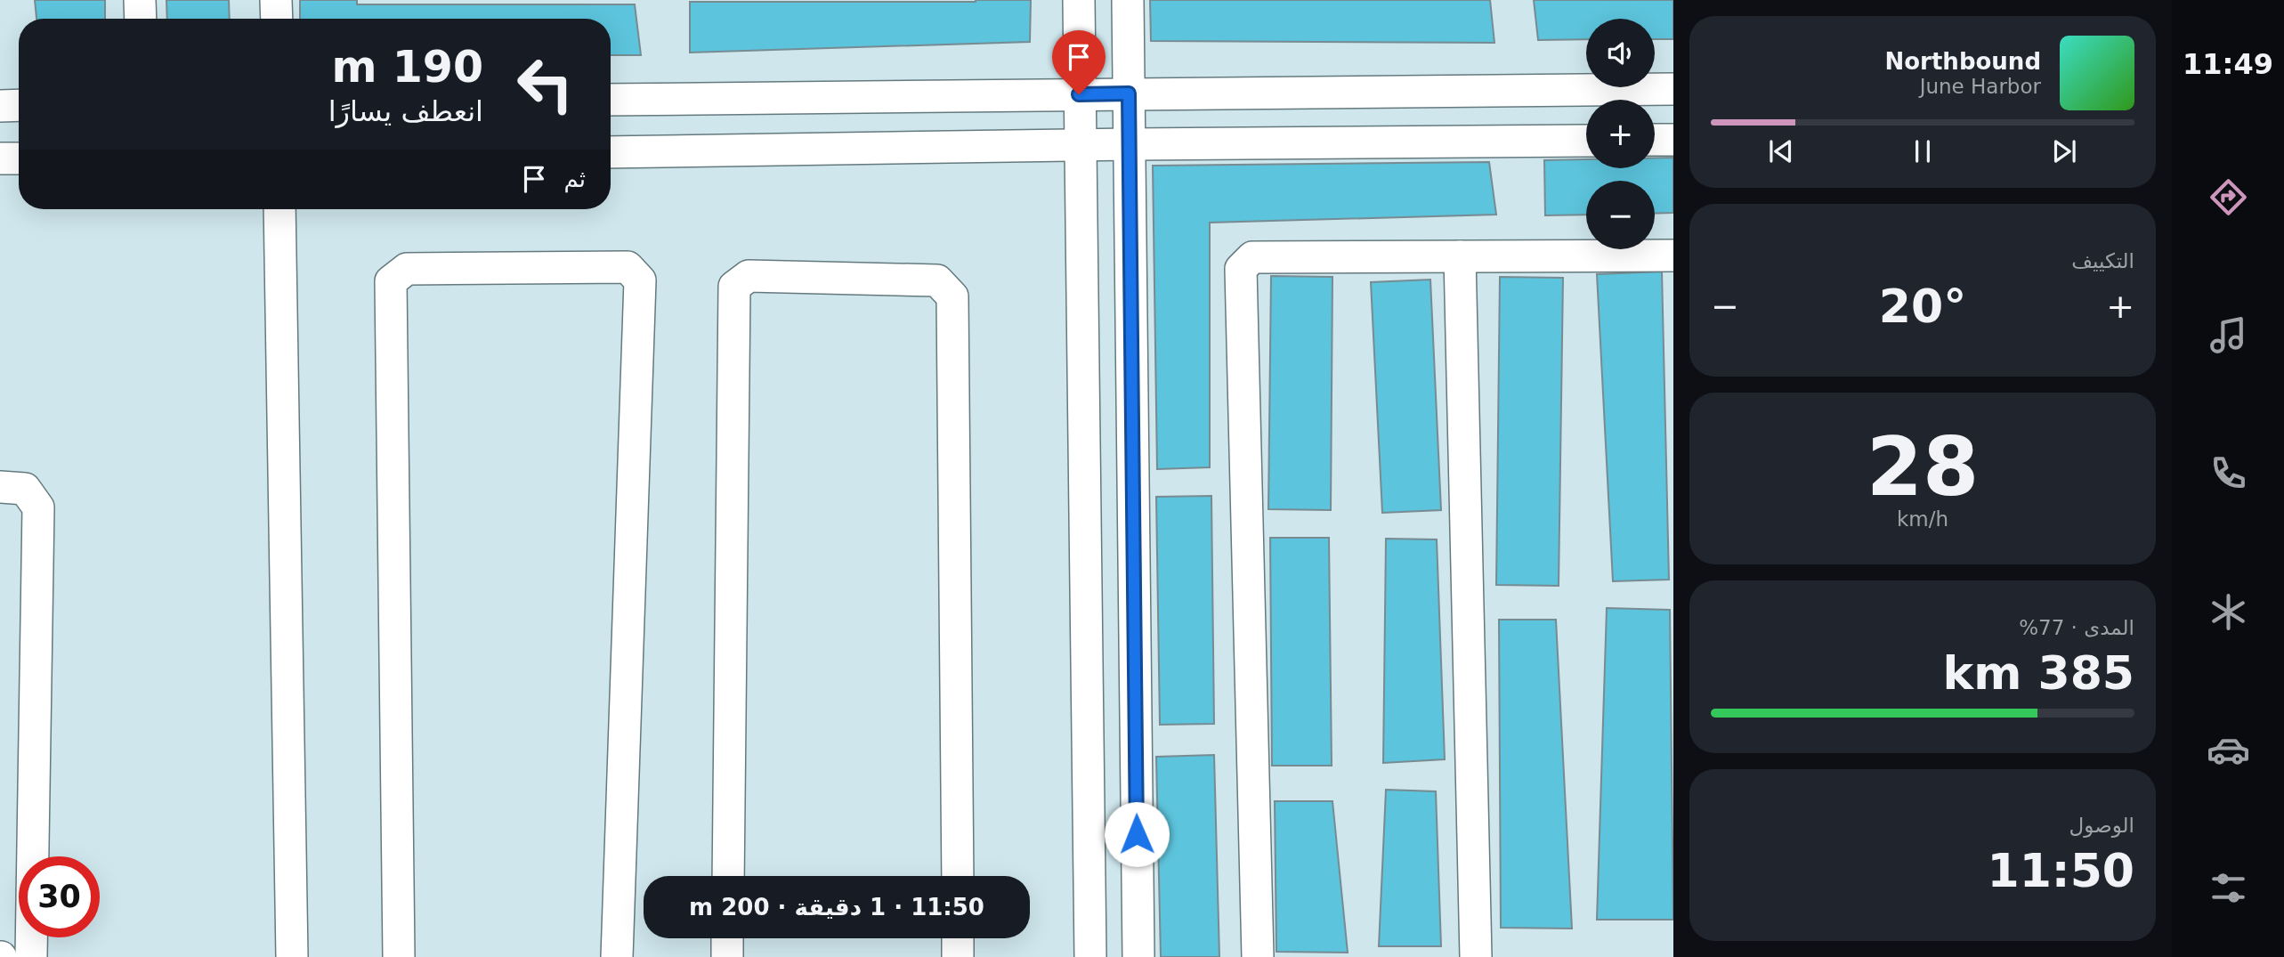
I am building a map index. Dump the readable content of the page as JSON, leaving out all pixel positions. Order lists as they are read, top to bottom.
{
  "page": {
    "tabs": "11:49",
    "map_buttons": ["+", "−"],
    "turn": ["190 m", "انعطف يسارًا"],
    "song": ["Northbound", "June Harbor"],
    "then": "ثم",
    "tile": [
      "التكييف",
      ["28", "km/h"],
      ["المدى · 77%", "385 km"],
      ["الوصول", "11:50"]
    ],
    "heat": ["−", "20°", "+"],
    "limit": "30",
    "trip": "11:50 · 1 دقيقة · 200 m"
  }
}
